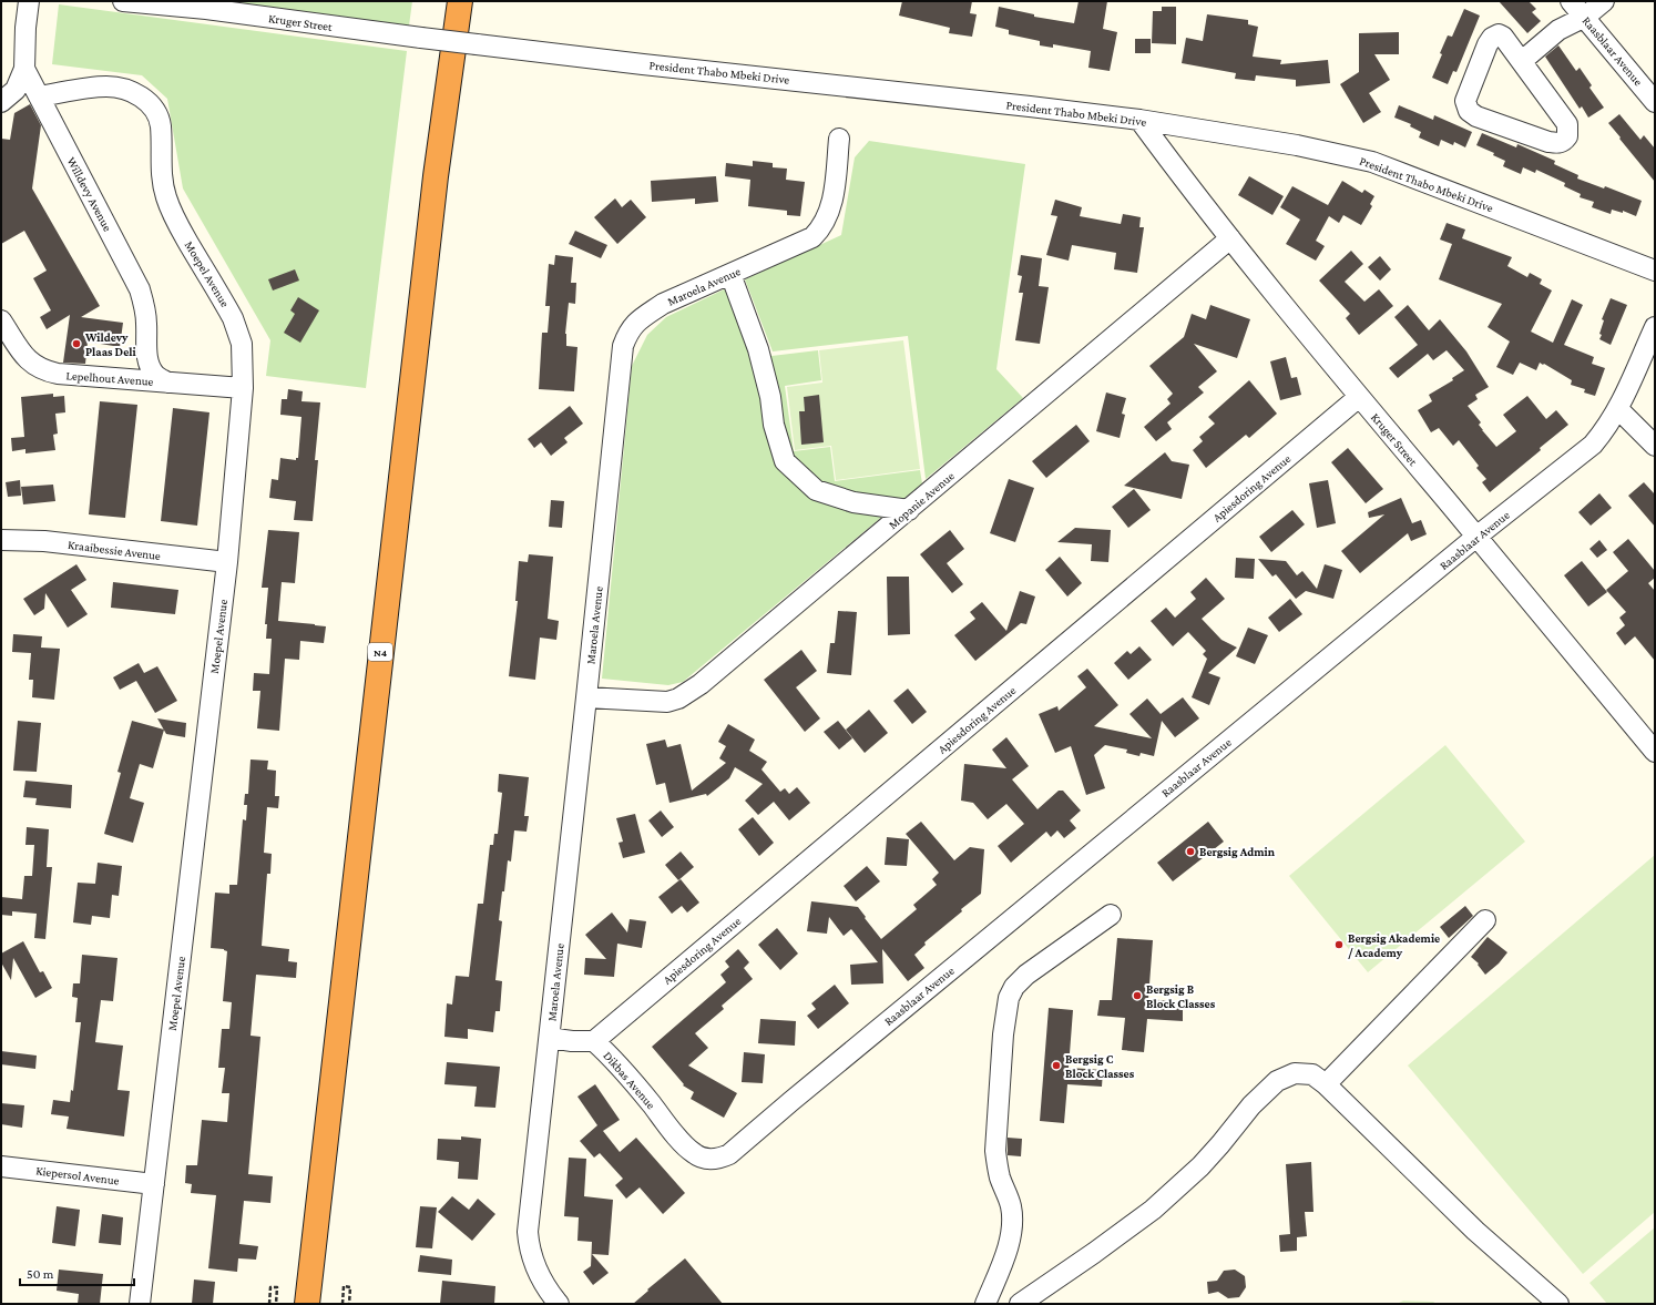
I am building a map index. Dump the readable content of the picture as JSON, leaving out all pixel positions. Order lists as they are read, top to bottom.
{
  "streets": {
    "highway": ["N4"],
    "street": [
      "Kruger Street",
      "Raasblaar Avenue",
      "President Thabo Mbeki Drive",
      "Willdevy Avenue",
      "Moepel Avenue",
      "Maroela Avenue",
      "Lepelhout Avenue",
      "Apiesdoring Avenue",
      "Mopanie Avenue",
      "Kraaibessie Avenue",
      "Dikbas Avenue",
      "Kiepersol Avenue"
    ]
  },
  "crossings": [
    ["Kruger Street", "Raasblaar Avenue"],
    ["Kruger Street", "President Thabo Mbeki Drive"],
    ["Kruger Street", "Apiesdoring Avenue"],
    ["Kruger Street", "Mopanie Avenue"],
    ["Raasblaar Avenue", "Dikbas Avenue"],
    ["Willdevy Avenue", "Moepel Avenue"],
    ["Willdevy Avenue", "Lepelhout Avenue"],
    ["Moepel Avenue", "Lepelhout Avenue"],
    ["Moepel Avenue", "Kraaibessie Avenue"],
    ["Moepel Avenue", "Kiepersol Avenue"],
    ["Maroela Avenue", "Mopanie Avenue"],
    ["Maroela Avenue", "Dikbas Avenue"],
    ["Apiesdoring Avenue", "Dikbas Avenue"]
  ],
  "places": [
    "Wildevy Plaas Deli",
    "Bergsig Admin",
    "Bergsig Akademie / Academy",
    "Bergsig B Block Classes",
    "Bergsig C Block Classes"
  ],
  "scale_bar": "50 m"
}
